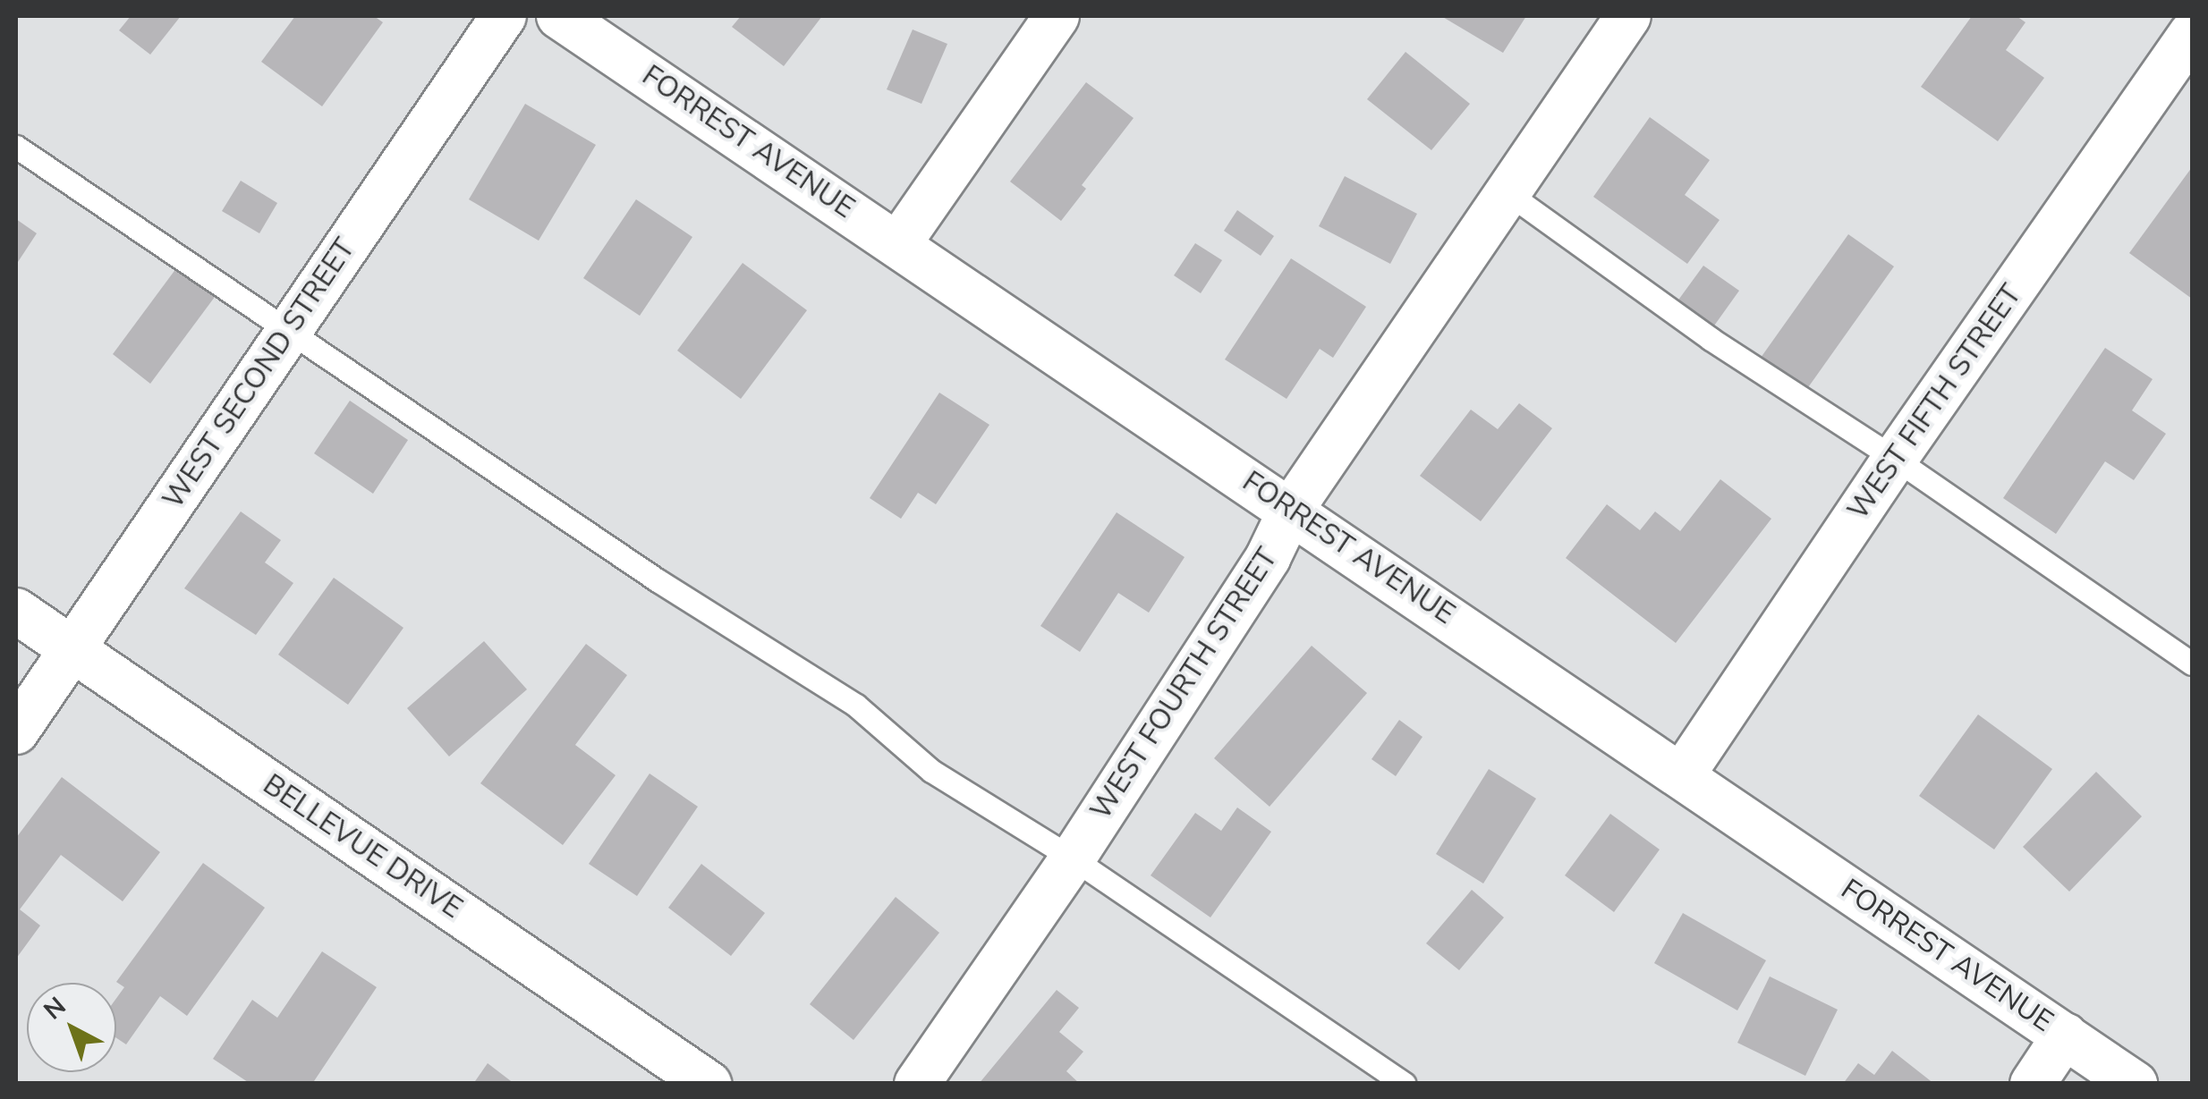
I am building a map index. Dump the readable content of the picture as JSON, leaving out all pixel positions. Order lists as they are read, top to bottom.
{
  "streets": {
    "street": [
      "FORREST AVENUE",
      "WEST SECOND STREET",
      "WEST FIFTH STREET",
      "WEST FOURTH STREET",
      "BELLEVUE DRIVE"
    ]
  },
  "crossings": [
    ["FORREST AVENUE", "WEST FIFTH STREET"],
    ["FORREST AVENUE", "WEST FOURTH STREET"],
    ["WEST SECOND STREET", "BELLEVUE DRIVE"]
  ],
  "north": "top left"
}
